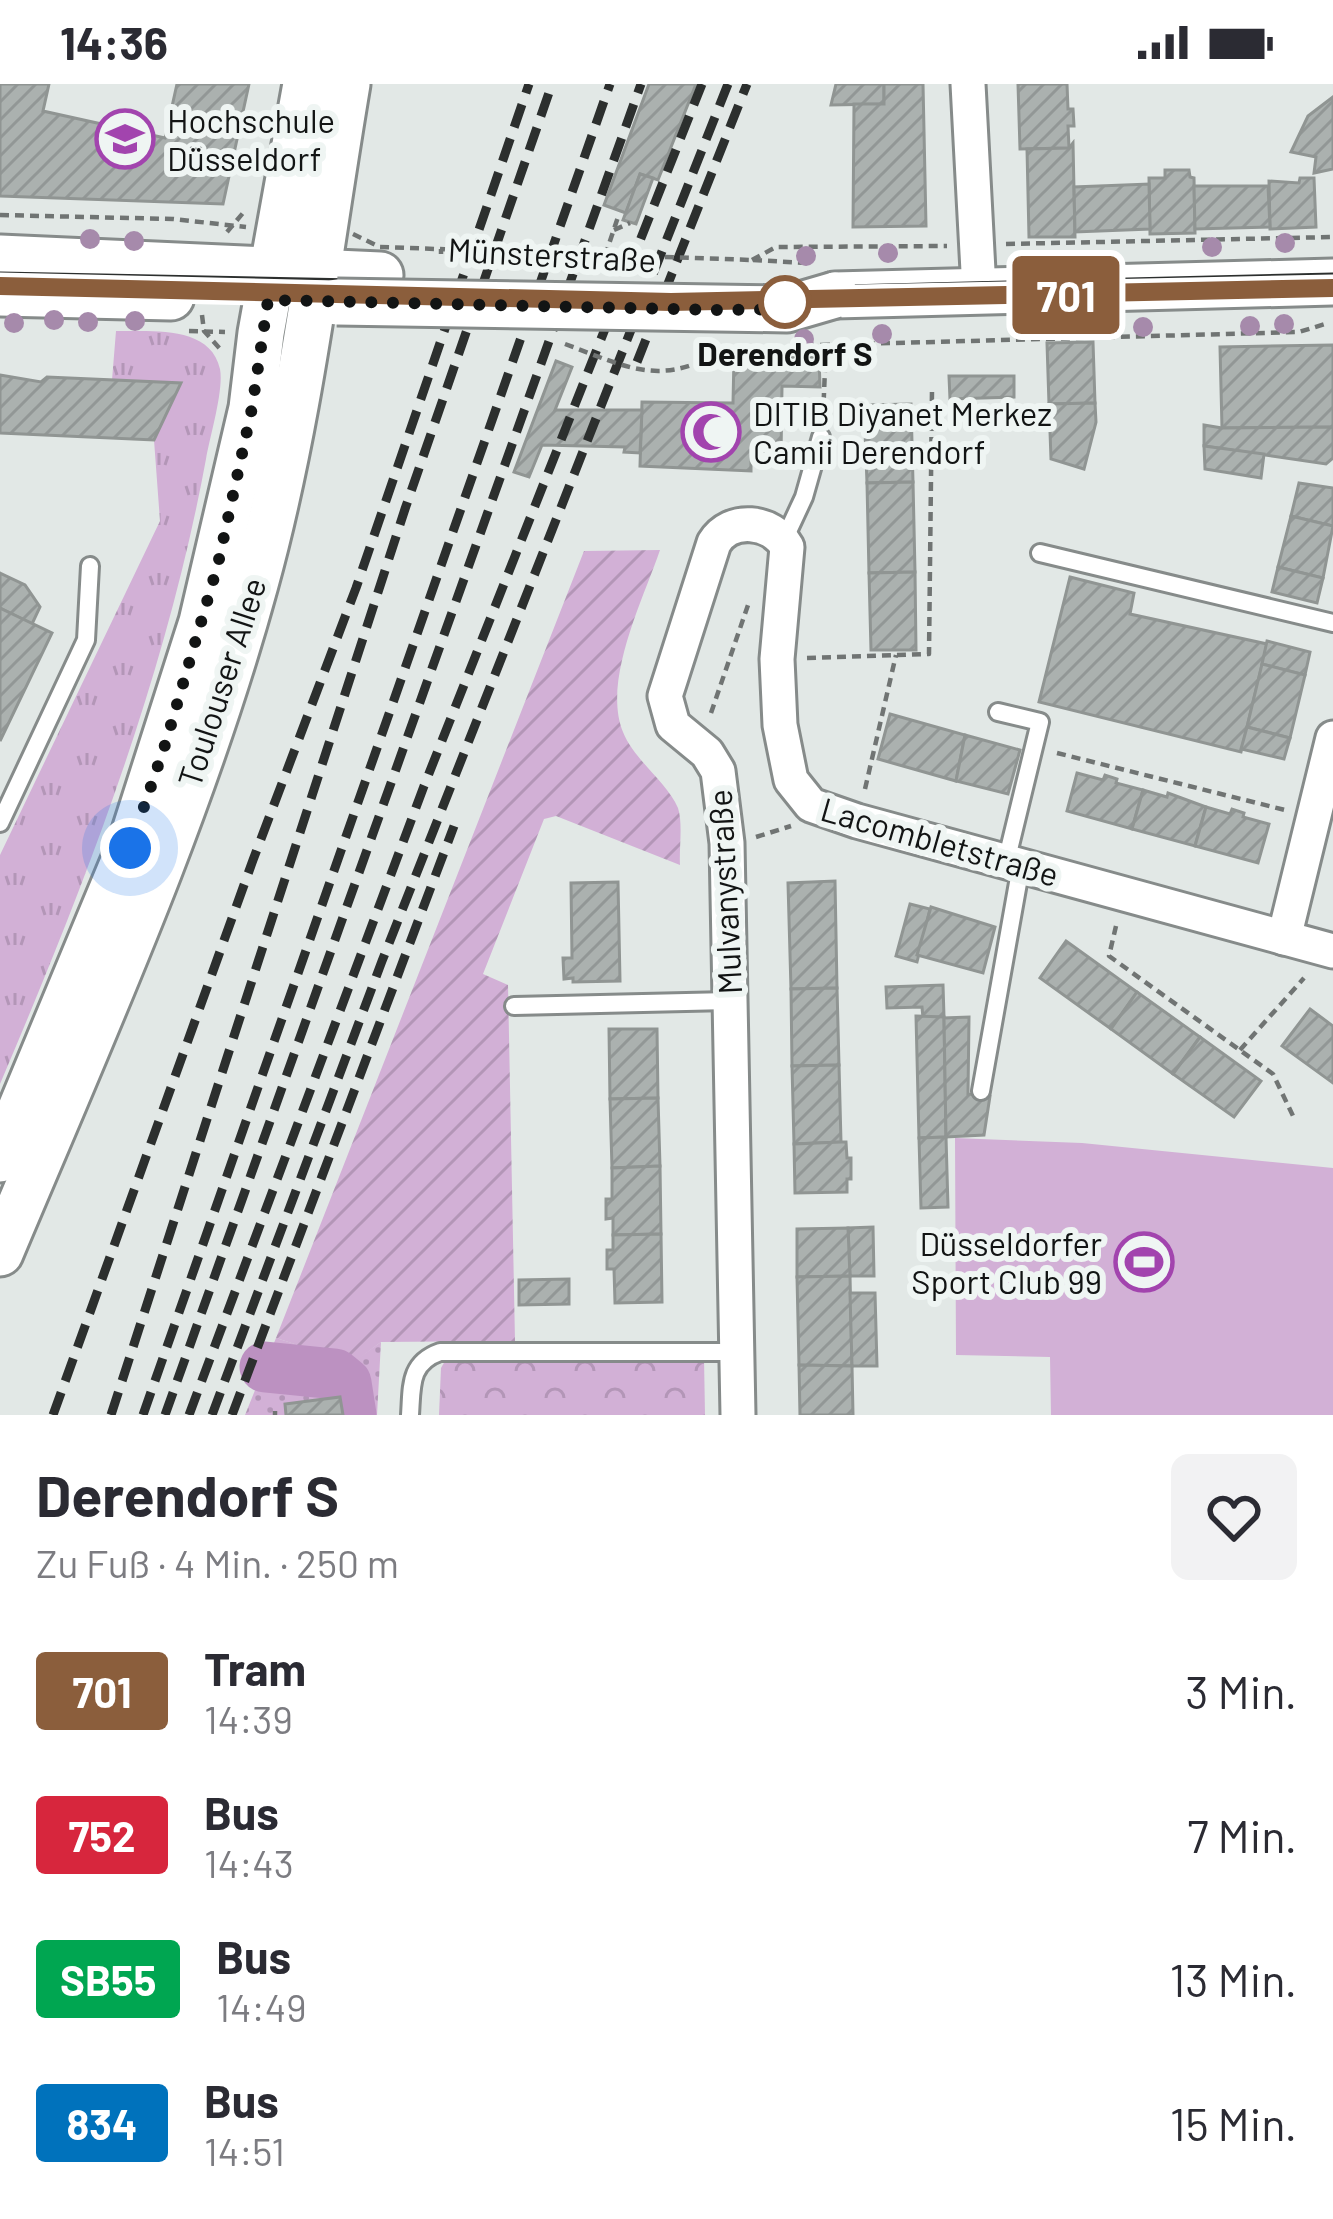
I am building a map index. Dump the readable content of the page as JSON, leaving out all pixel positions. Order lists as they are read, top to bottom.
{
  "streets": {
    "main road": ["Münsterstraße", "Toulouser Allee"],
    "street": ["Lacombletstraße", "Mulvanystraße"]
  },
  "crossings": [
    ["Münsterstraße", "Toulouser Allee"],
    ["Lacombletstraße", "Mulvanystraße"]
  ],
  "places": {
    "school or university": ["Hochschule Düsseldorf"],
    "other": ["Derendorf S"],
    "mosque": ["DITIB Diyanet Merkez Camii Derendorf"],
    "sports": ["Düsseldorfer Sport Club 99"]
  },
  "lines": ["tram line 701"],
  "page": {
    "status": "14:36",
    "on_map": "701",
    "heading": ["Derendorf S", "Zu Fuß · 4 Min. · 250 m"],
    "list": [
      {
        "mark": "701",
        "name": "Tram",
        "note": "14:39",
        "value": "3 Min."
      },
      {
        "mark": "752",
        "name": "Bus",
        "note": "14:43",
        "value": "7 Min."
      },
      {
        "mark": "SB55",
        "name": "Bus",
        "note": "14:49",
        "value": "13 Min."
      },
      {
        "mark": "834",
        "name": "Bus",
        "note": "14:51",
        "value": "15 Min."
      }
    ]
  }
}
